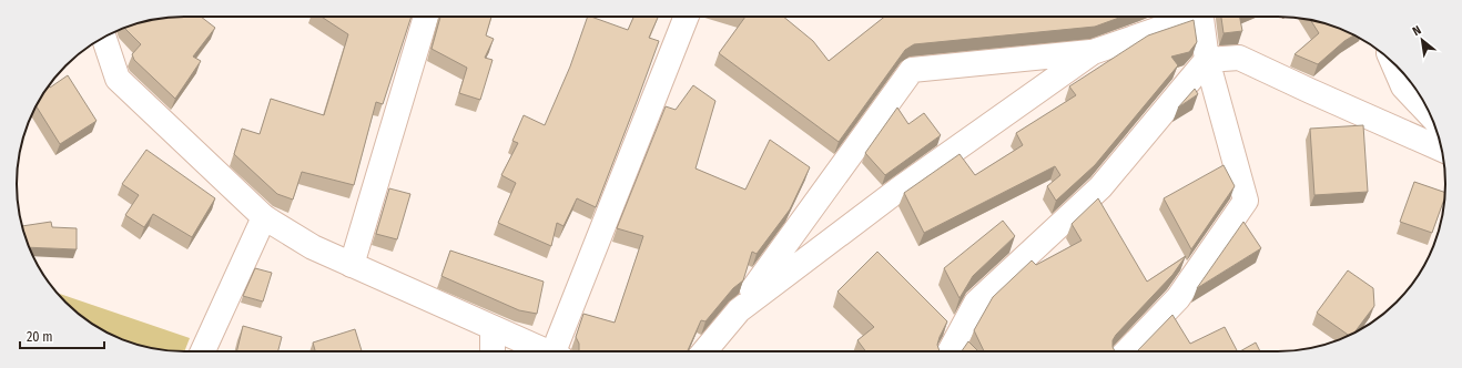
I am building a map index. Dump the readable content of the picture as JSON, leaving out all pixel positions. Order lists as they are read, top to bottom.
{
  "scale_bar": "20 m",
  "north": "top left"
}
